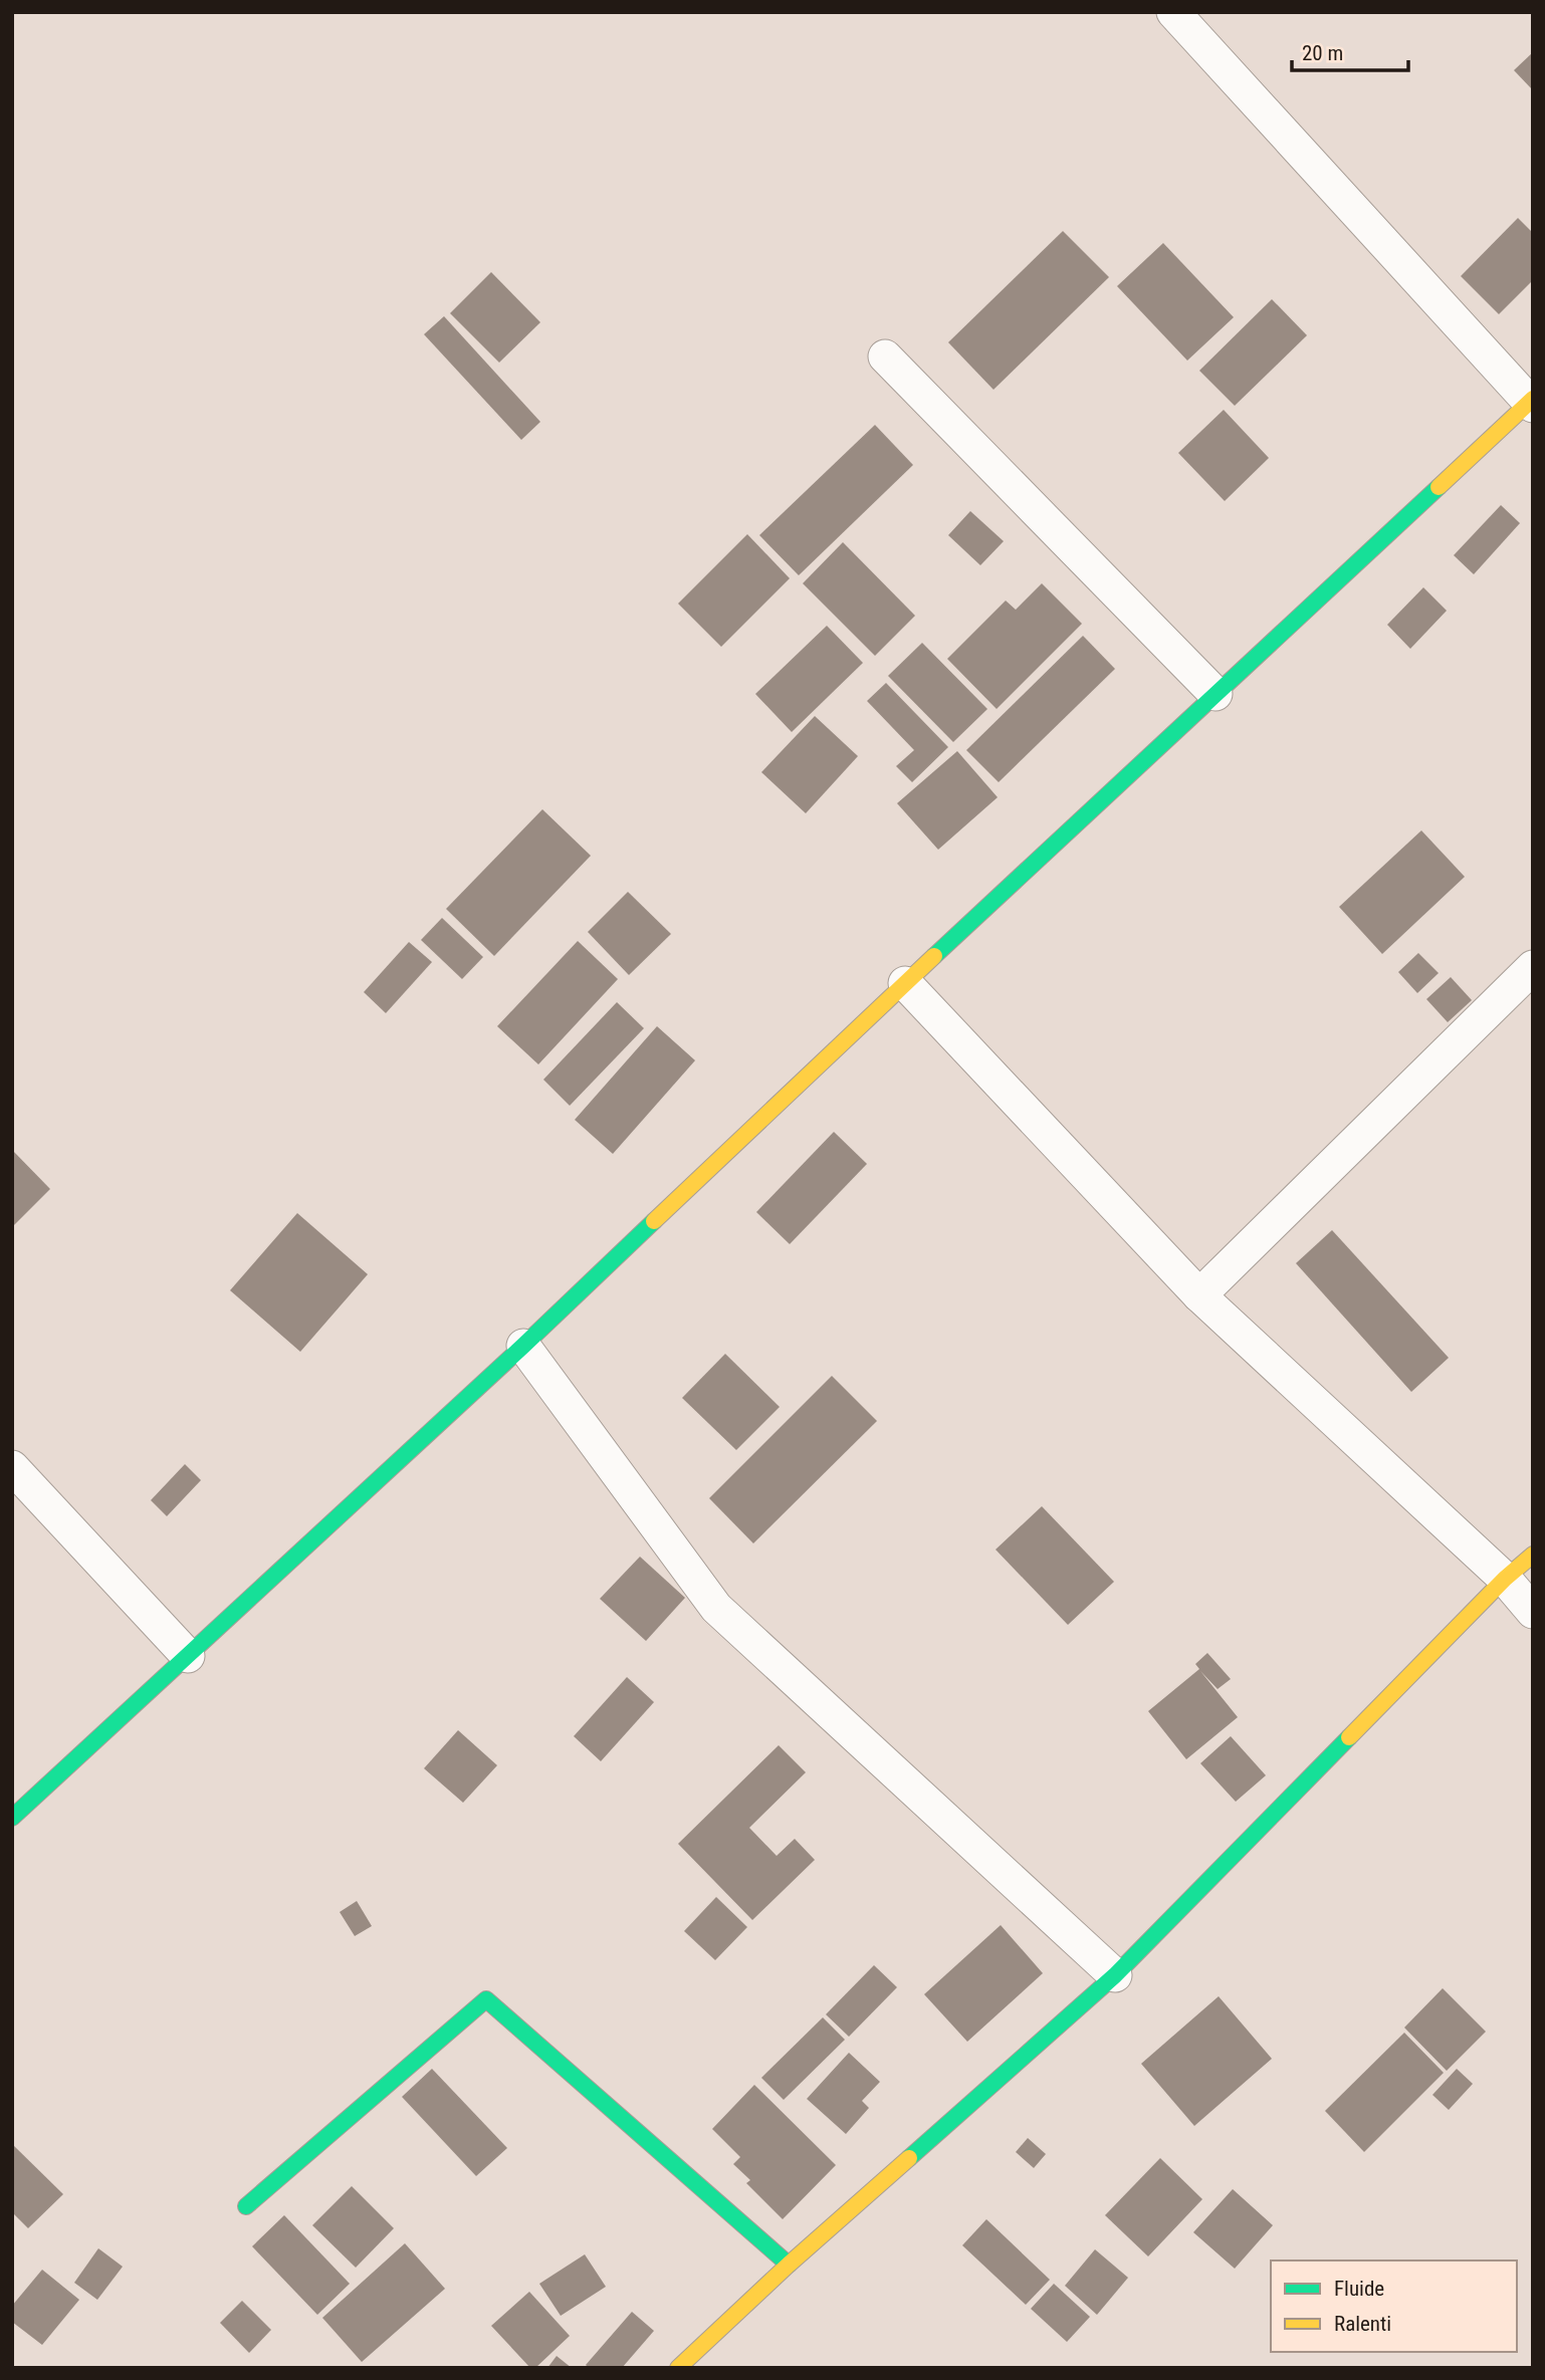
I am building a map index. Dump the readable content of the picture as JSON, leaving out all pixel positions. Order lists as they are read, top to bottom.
{
  "legend": ["Fluide", "Ralenti"],
  "scale_bar": "20 m"
}
